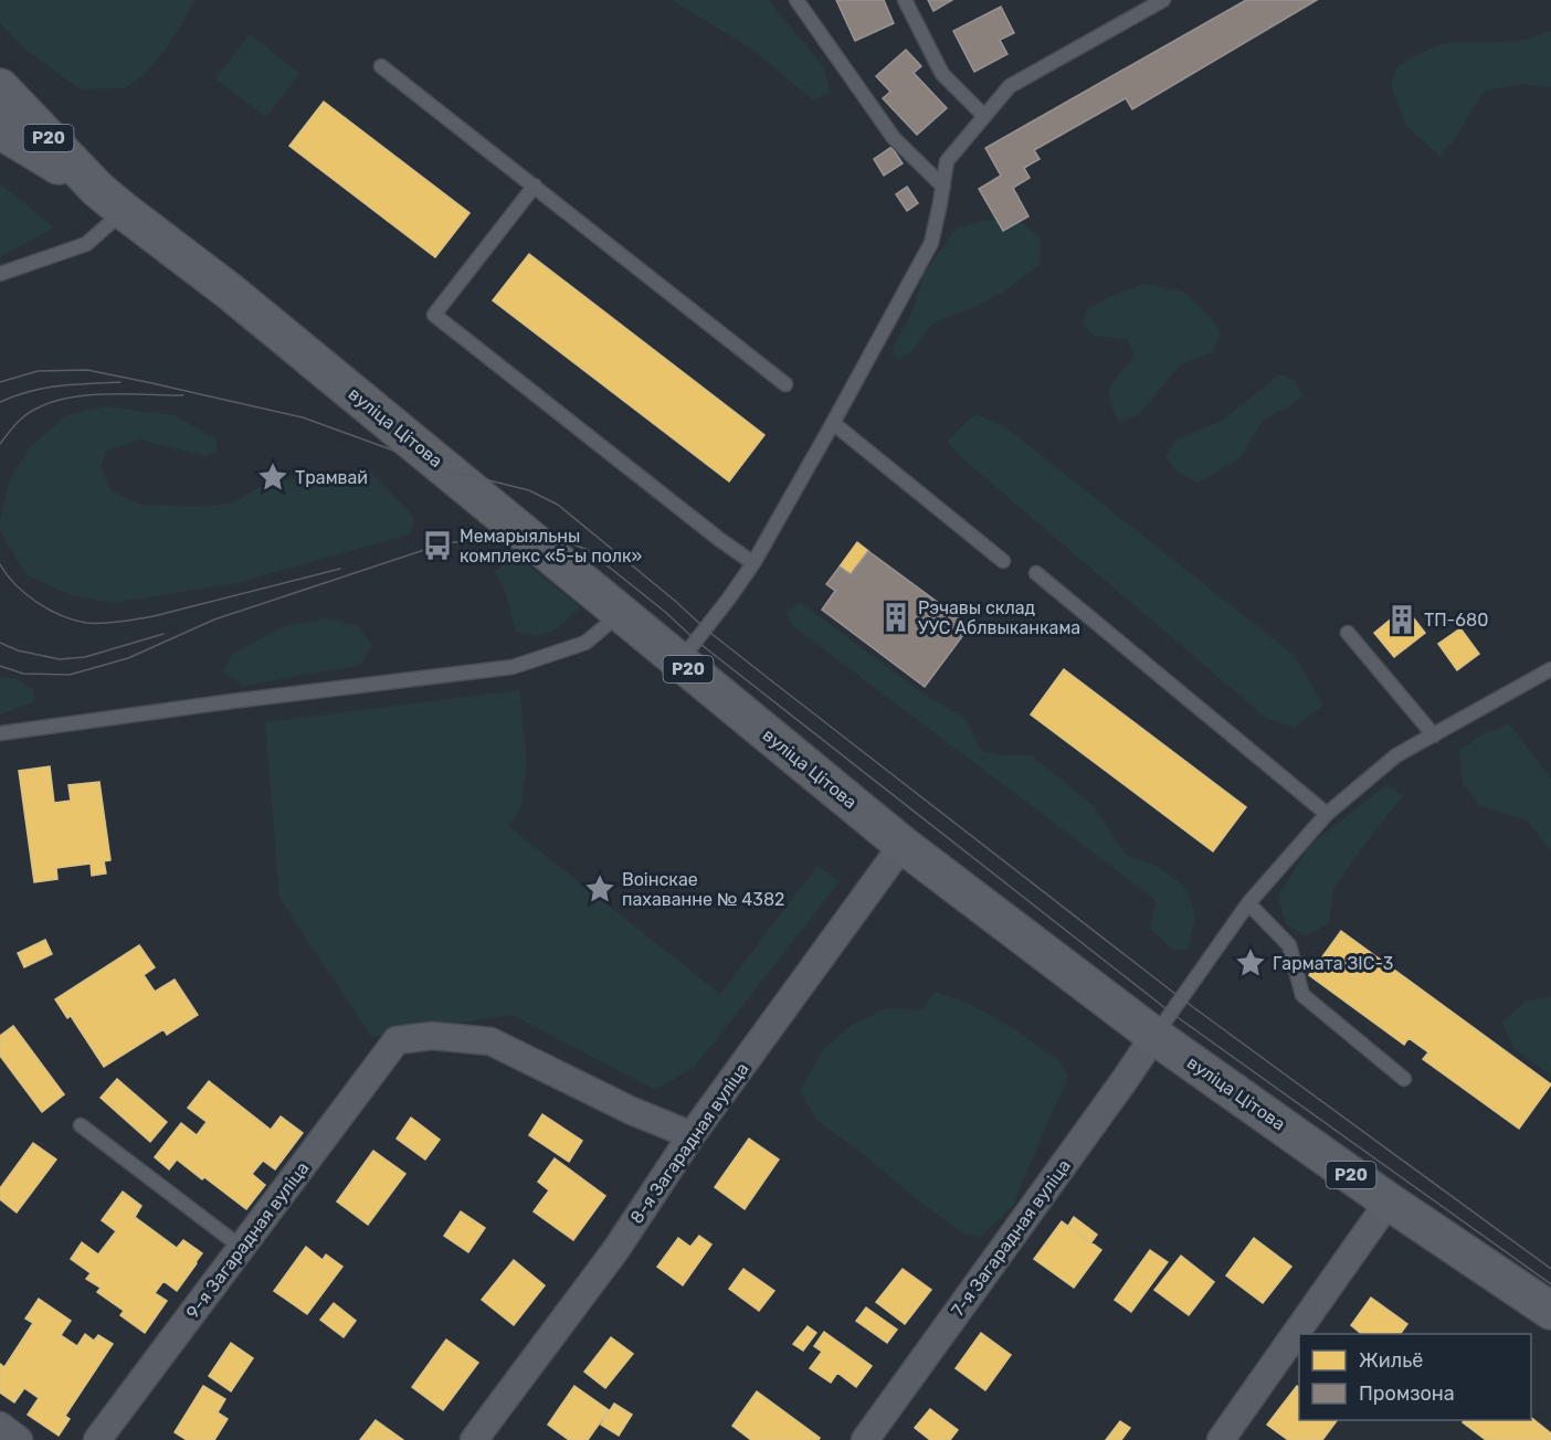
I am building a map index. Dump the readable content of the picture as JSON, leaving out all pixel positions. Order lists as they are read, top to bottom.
{
  "streets": {
    "main road": ["Р20", "вуліца Цітова"],
    "street": ["8-я Загарадная вуліца", "7-я Загарадная вуліца", "9-я Загарадная вуліца"]
  },
  "crossings": [
    ["вуліца Цітова", "8-я Загарадная вуліца"],
    ["вуліца Цітова", "7-я Загарадная вуліца"],
    ["8-я Загарадная вуліца", "9-я Загарадная вуліца"]
  ],
  "places": {
    "place": ["Трамвай", "Воінскае пахаванне № 4382", "Гармата ЗІС-3"],
    "bus stop": ["Мемарыяльны комплекс «5-ы полк»"],
    "building": ["Рэчавы склад УУС Аблвыканкама", "ТП-680"]
  },
  "legend": ["Жильё", "Промзона"]
}
